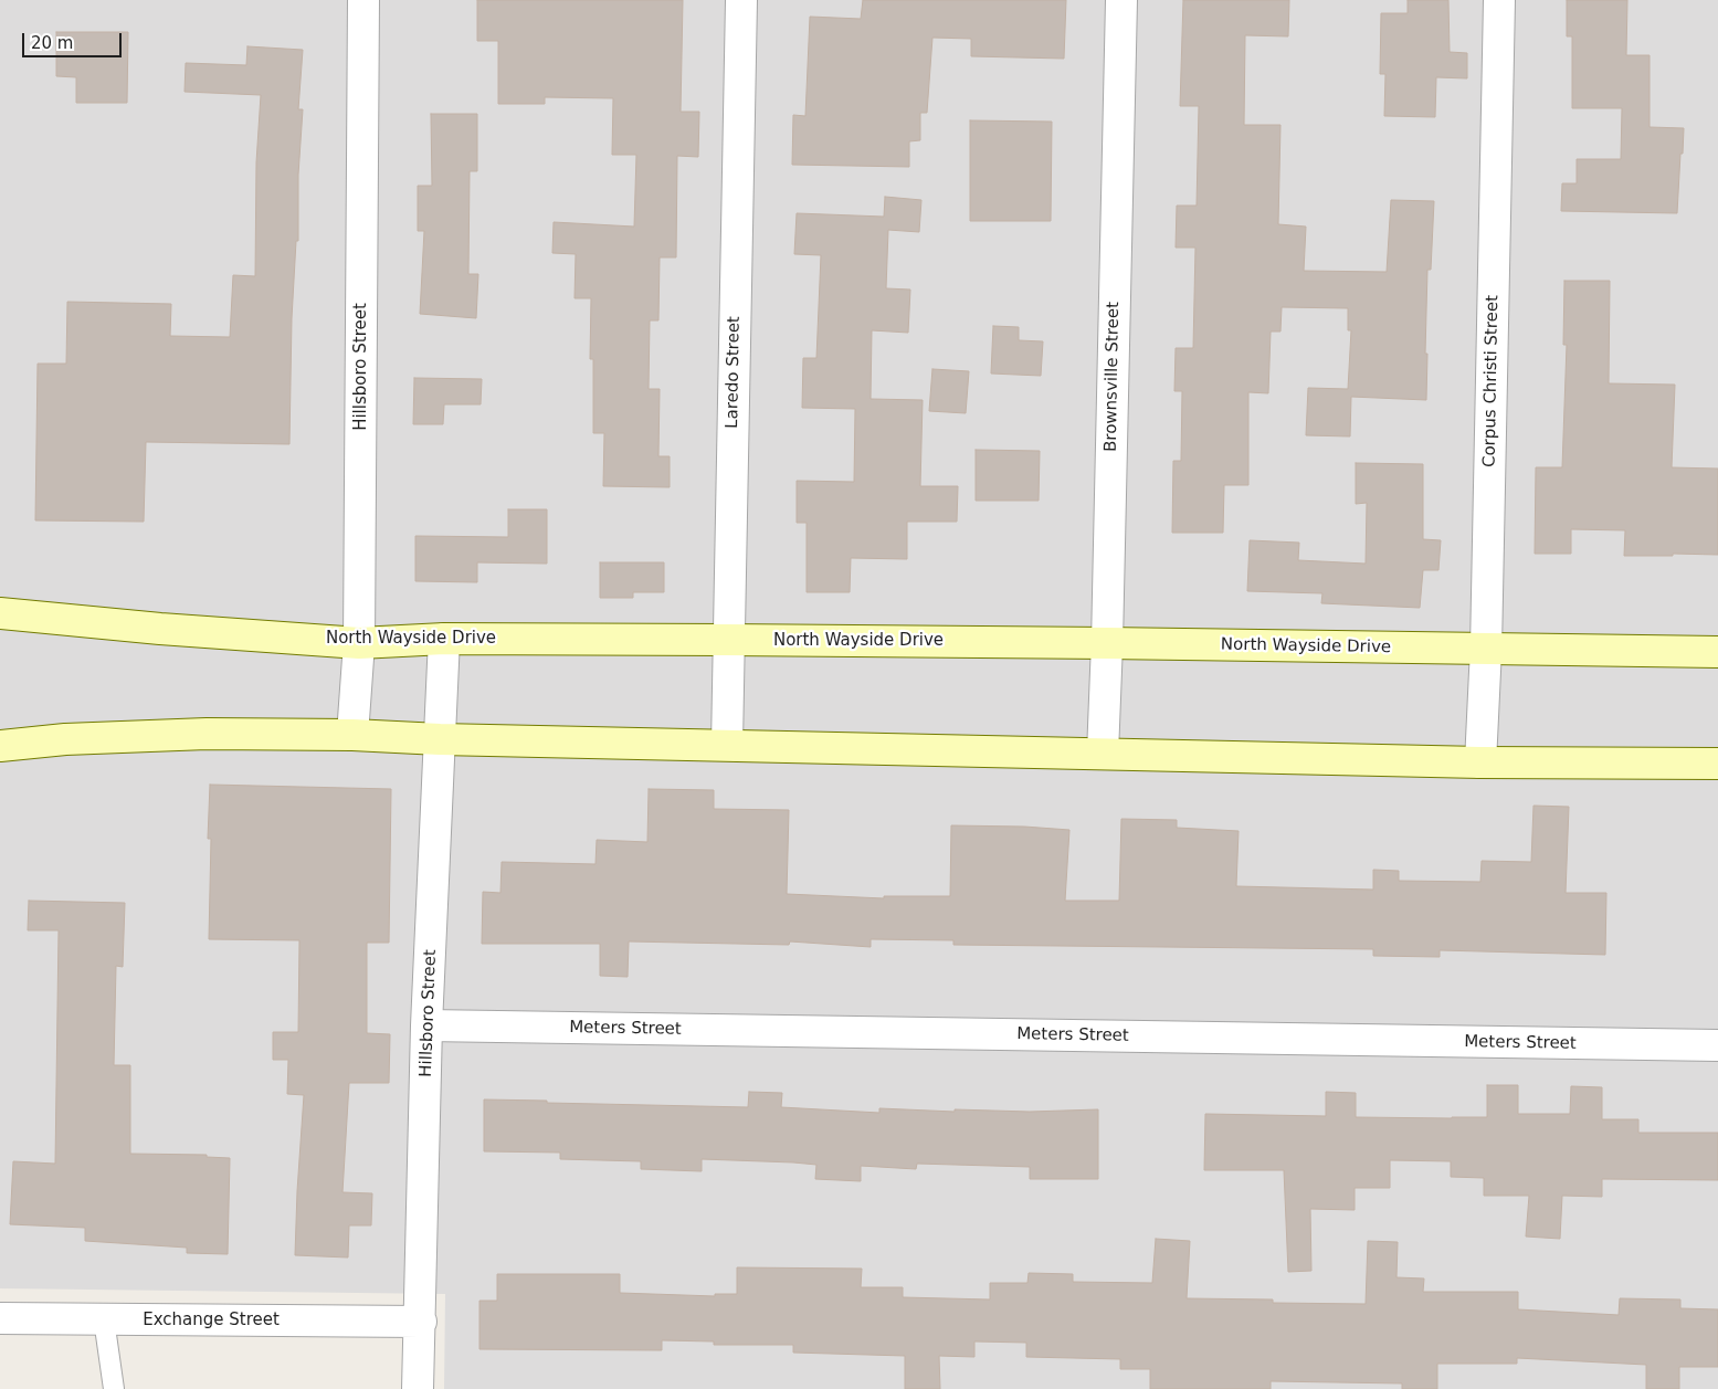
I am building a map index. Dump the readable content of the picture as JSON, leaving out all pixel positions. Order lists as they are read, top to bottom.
{
  "streets": {
    "main road": ["North Wayside Drive"],
    "street": [
      "Hillsboro Street",
      "Laredo Street",
      "Brownsville Street",
      "Corpus Christi Street",
      "Meters Street",
      "Exchange Street"
    ]
  },
  "crossings": [
    ["Hillsboro Street", "North Wayside Drive"],
    ["Hillsboro Street", "Meters Street"],
    ["Hillsboro Street", "Exchange Street"],
    ["Laredo Street", "North Wayside Drive"],
    ["Brownsville Street", "North Wayside Drive"],
    ["Corpus Christi Street", "North Wayside Drive"]
  ],
  "scale_bar": "20 m"
}
